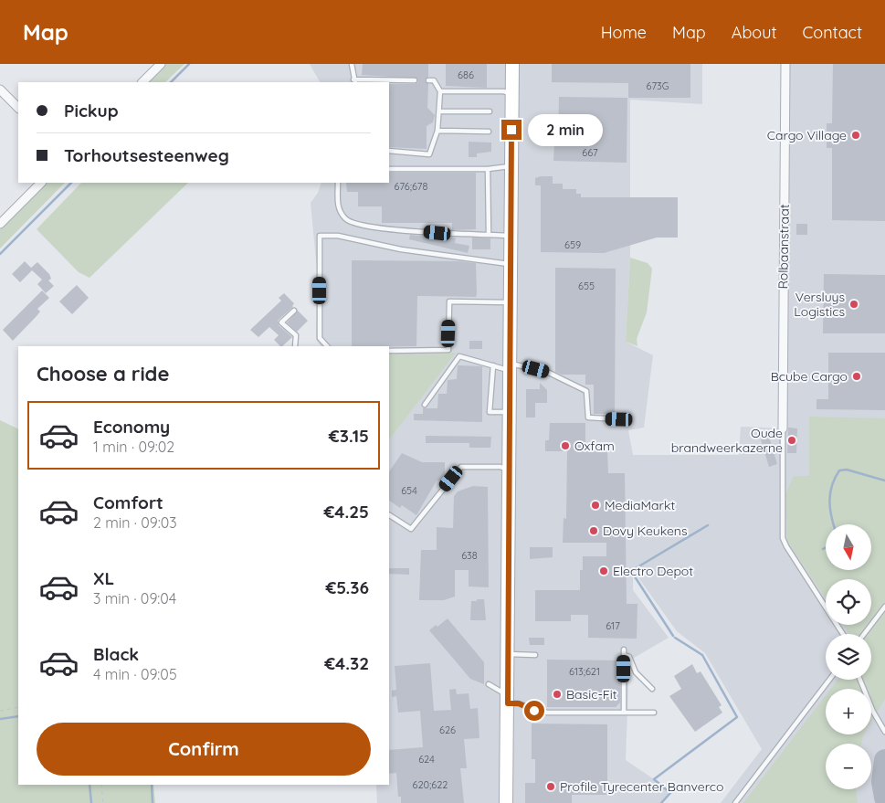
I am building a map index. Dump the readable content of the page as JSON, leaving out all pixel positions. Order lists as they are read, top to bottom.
{
  "streets": {
    "street": ["Rolbaanstraat"]
  },
  "places": [
    "Cargo Village",
    "Versluys Logistics",
    "Bcube Cargo",
    "Oude brandweerkazerne",
    "Oxfam",
    "MediaMarkt",
    "Dovy Keukens",
    "Electro Depot",
    "Basic-Fit",
    "Profile Tyrecenter Banverco"
  ],
  "house_numbers": [
    "686",
    "673G",
    "667",
    "676;678",
    "659",
    "655",
    "654",
    "638",
    "617",
    "613;621",
    "626",
    "624",
    "620;622"
  ],
  "north": "bottom",
  "page": {
    "header": "Map",
    "nav": [
      "Home",
      "Map",
      "About",
      "Contact"
    ],
    "banner": ["Pickup", "Torhoutsesteenweg"],
    "bubble": "2 min",
    "heading": "Choose a ride",
    "list": [
      {
        "name": "Economy",
        "note": "1 min · 09:02",
        "value": "€3.15"
      },
      {
        "name": "Comfort",
        "note": "2 min · 09:03",
        "value": "€4.25"
      },
      {
        "name": "XL",
        "note": "3 min · 09:04",
        "value": "€5.36"
      },
      {
        "name": "Black",
        "note": "4 min · 09:05",
        "value": "€4.32"
      }
    ],
    "map_buttons": ["+", "−"],
    "buttons": "Confirm"
  }
}
